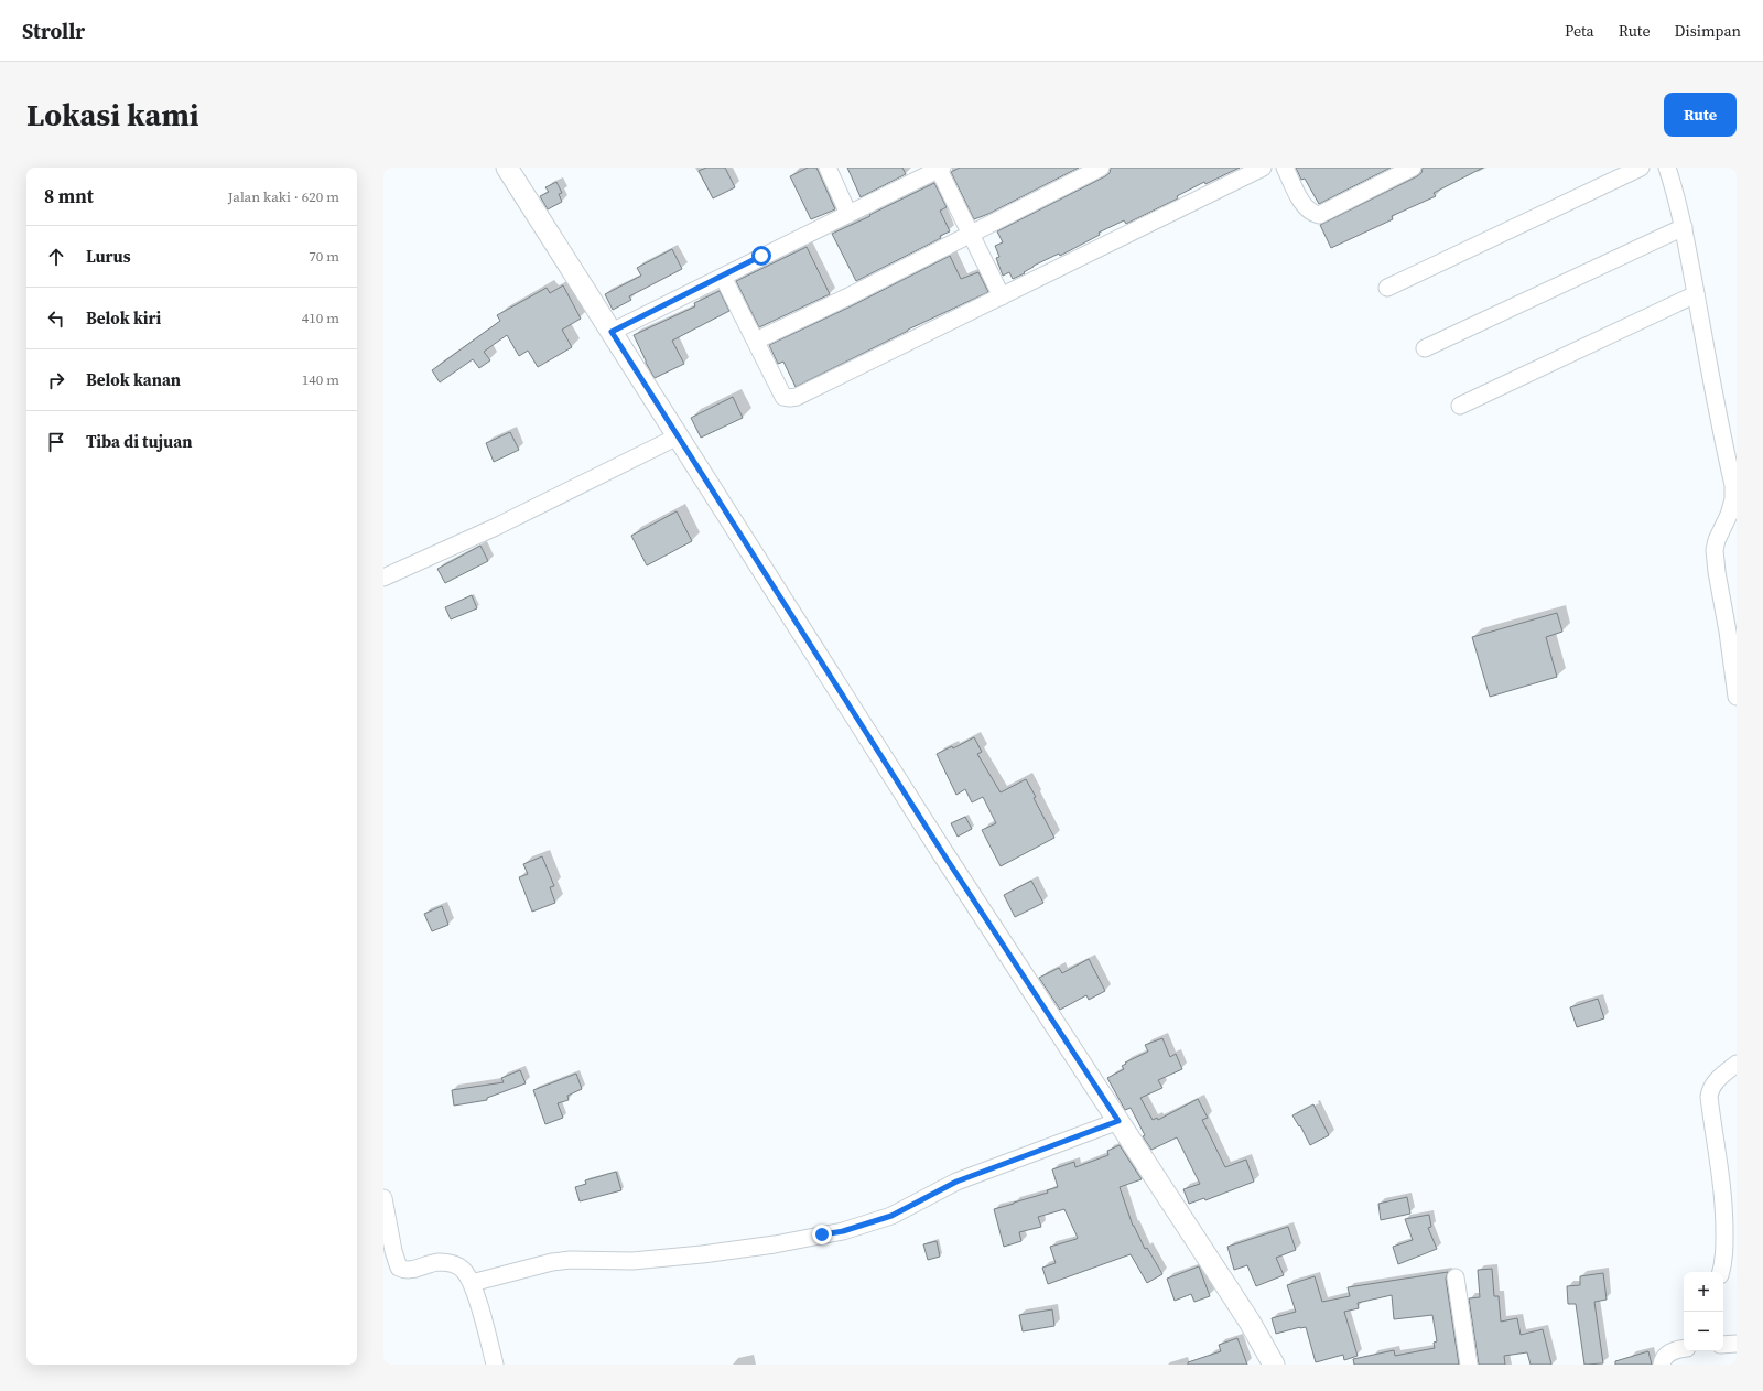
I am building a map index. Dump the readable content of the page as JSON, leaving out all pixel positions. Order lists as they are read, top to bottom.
{
  "page": {
    "header": "Strollr",
    "nav": ["Peta", "Rute", "Disimpan"],
    "buttons": "Rute",
    "title": "Lokasi kami",
    "heading": ["8 mnt", "Jalan kaki · 620 m"],
    "list": [
      ["Lurus", "70 m"],
      ["Belok kiri", "410 m"],
      ["Belok kanan", "140 m"],
      "Tiba di tujuan"
    ],
    "map_buttons": ["+", "−"]
  }
}
